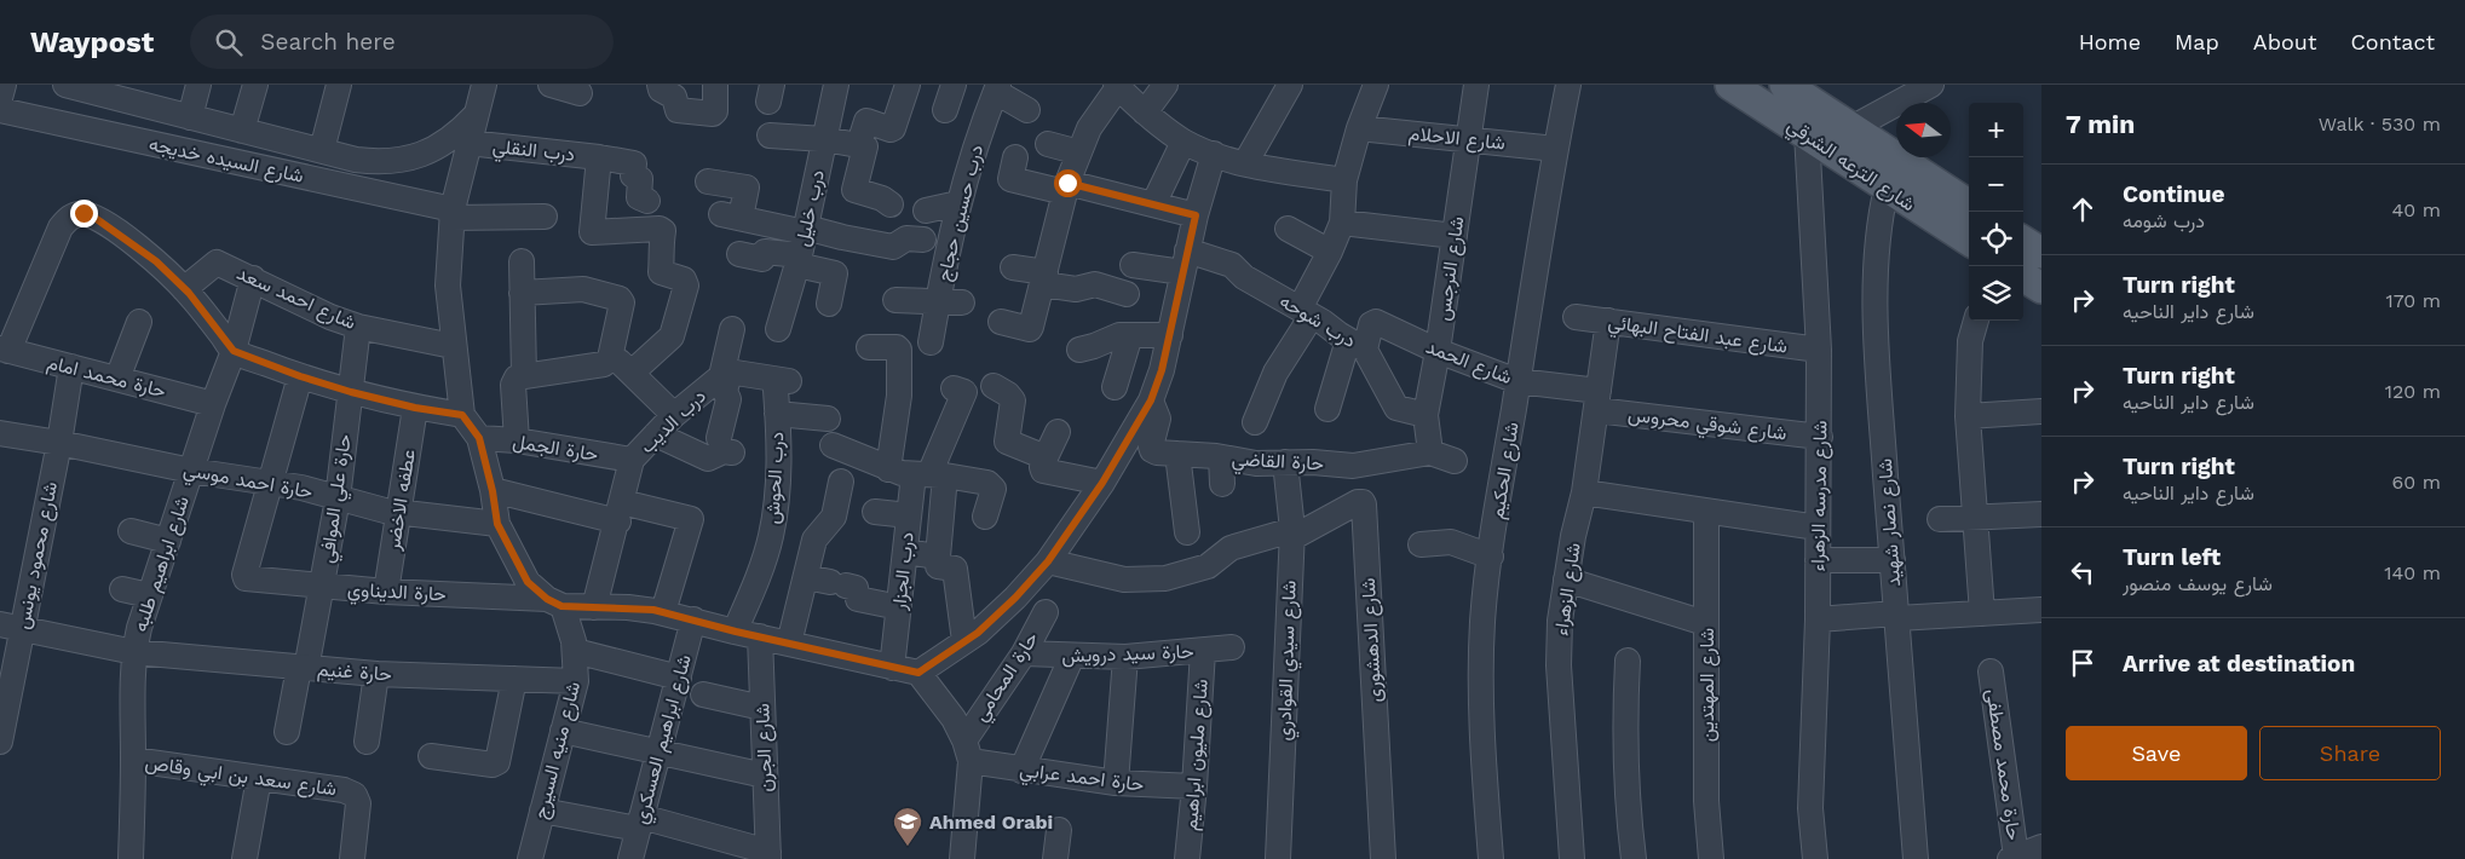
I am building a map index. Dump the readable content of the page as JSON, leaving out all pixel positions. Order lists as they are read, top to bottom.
{
  "streets": {
    "main road": ["شارع الترعه الشرقي"],
    "street": [
      "شارع الاحلام",
      "درب النقلي",
      "شارع السيده خديجه",
      "درب خليل",
      "درب حسين حجاج",
      "شارع النرجس",
      "شارع احمد سعد",
      "درب شوحه",
      "شارع عبد الفتاح البهائي",
      "شارع الحمد",
      "حارة محمد امام",
      "درب الديب",
      "شارع شوقي محروس",
      "حارة الجمل",
      "حارة القاضي",
      "شارع الحكيم",
      "درب الحوش",
      "حارة احمد موسي",
      "شارع مدرسه الزهراء",
      "حارة علي الموافي",
      "عطفه الاخضر",
      "شارع نصار شهيد",
      "شارع محمود يونس",
      "شارع ابراهيم طلبه",
      "درب الجزار",
      "شارع الزهراء",
      "حارة الديناوي",
      "شارع الدهشورى",
      "حارة سيد درويش",
      "شارع سيدي القوادري",
      "حارة غنيم",
      "حارة المحامي",
      "شارع المهتدين",
      "شارع ابراهيم العسكري",
      "شارع الجرن",
      "شارع منيه السيرج",
      "شارع مليون ابراهيم",
      "حارة محمد مصطفى",
      "شارع سعد بن ابي وقاص",
      "حارة احمد عرابي"
    ]
  },
  "crossings": [
    ["شارع الاحلام", "شارع النرجس"],
    ["شارع الاحلام", "شارع الحكيم"],
    ["شارع الترعه الشرقي", "شارع مدرسه الزهراء"],
    ["شارع الترعه الشرقي", "شارع نصار شهيد"],
    ["شارع النرجس", "درب شوحه"],
    ["شارع النرجس", "شارع الحمد"],
    ["شارع النرجس", "حارة القاضي"],
    ["شارع احمد سعد", "حارة علي الموافي"],
    ["شارع احمد سعد", "شارع ابراهيم طلبه"],
    ["درب شوحه", "شارع الحمد"],
    ["شارع عبد الفتاح البهائي", "شارع مدرسه الزهراء"],
    ["شارع عبد الفتاح البهائي", "شارع الزهراء"],
    ["شارع الحمد", "شارع شوقي محروس"],
    ["شارع الحمد", "شارع الحكيم"],
    ["شارع الحمد", "شارع الزهراء"],
    ["حارة محمد امام", "شارع محمود يونس"],
    ["حارة محمد امام", "شارع ابراهيم طلبه"],
    ["درب الديب", "حارة الجمل"],
    ["درب الديب", "درب الحوش"],
    ["درب الديب", "حارة الديناوي"],
    ["شارع شوقي محروس", "شارع مدرسه الزهراء"],
    ["شارع شوقي محروس", "شارع الزهراء"],
    ["حارة القاضي", "شارع سيدي القوادري"],
    ["درب الحوش", "حارة الديناوي"],
    ["حارة احمد موسي", "حارة علي الموافي"],
    ["حارة احمد موسي", "عطفه الاخضر"],
    ["حارة احمد موسي", "شارع محمود يونس"],
    ["حارة احمد موسي", "شارع ابراهيم طلبه"],
    ["حارة احمد موسي", "حارة الديناوي"],
    ["حارة علي الموافي", "حارة الديناوي"],
    ["حارة علي الموافي", "حارة غنيم"],
    ["عطفه الاخضر", "حارة الديناوي"],
    ["شارع محمود يونس", "حارة غنيم"],
    ["شارع ابراهيم طلبه", "حارة غنيم"],
    ["شارع ابراهيم طلبه", "شارع سعد بن ابي وقاص"],
    ["درب الجزار", "حارة الديناوي"],
    ["حارة الديناوي", "شارع ابراهيم العسكري"],
    ["حارة الديناوي", "شارع الجرن"],
    ["حارة الديناوي", "شارع منيه السيرج"],
    ["شارع الدهشورى", "شارع سيدي القوادري"],
    ["حارة سيد درويش", "حارة المحامي"],
    ["حارة سيد درويش", "شارع مليون ابراهيم"],
    ["حارة غنيم", "شارع منيه السيرج"],
    ["حارة المحامي", "حارة احمد عرابي"],
    ["شارع مليون ابراهيم", "حارة احمد عرابي"]
  ],
  "places": {
    "school or university": ["Ahmed Orabi"]
  },
  "north": "left",
  "page": {
    "header": "Waypost",
    "search": "Search here",
    "nav": [
      "Home",
      "Map",
      "About",
      "Contact"
    ],
    "heading": ["7 min", "Walk · 530 m"],
    "map_buttons": ["+", "−"],
    "list": [
      ["Continue", "درب شومه", "40 m"],
      ["Turn right", "شارع داير الناحيه", "170 m"],
      ["Turn right", "شارع داير الناحيه", "120 m"],
      ["Turn right", "شارع داير الناحيه", "60 m"],
      ["Turn left", "شارع يوسف منصور", "140 m"],
      "Arrive at destination"
    ],
    "buttons": ["Save", "Share"]
  }
}
